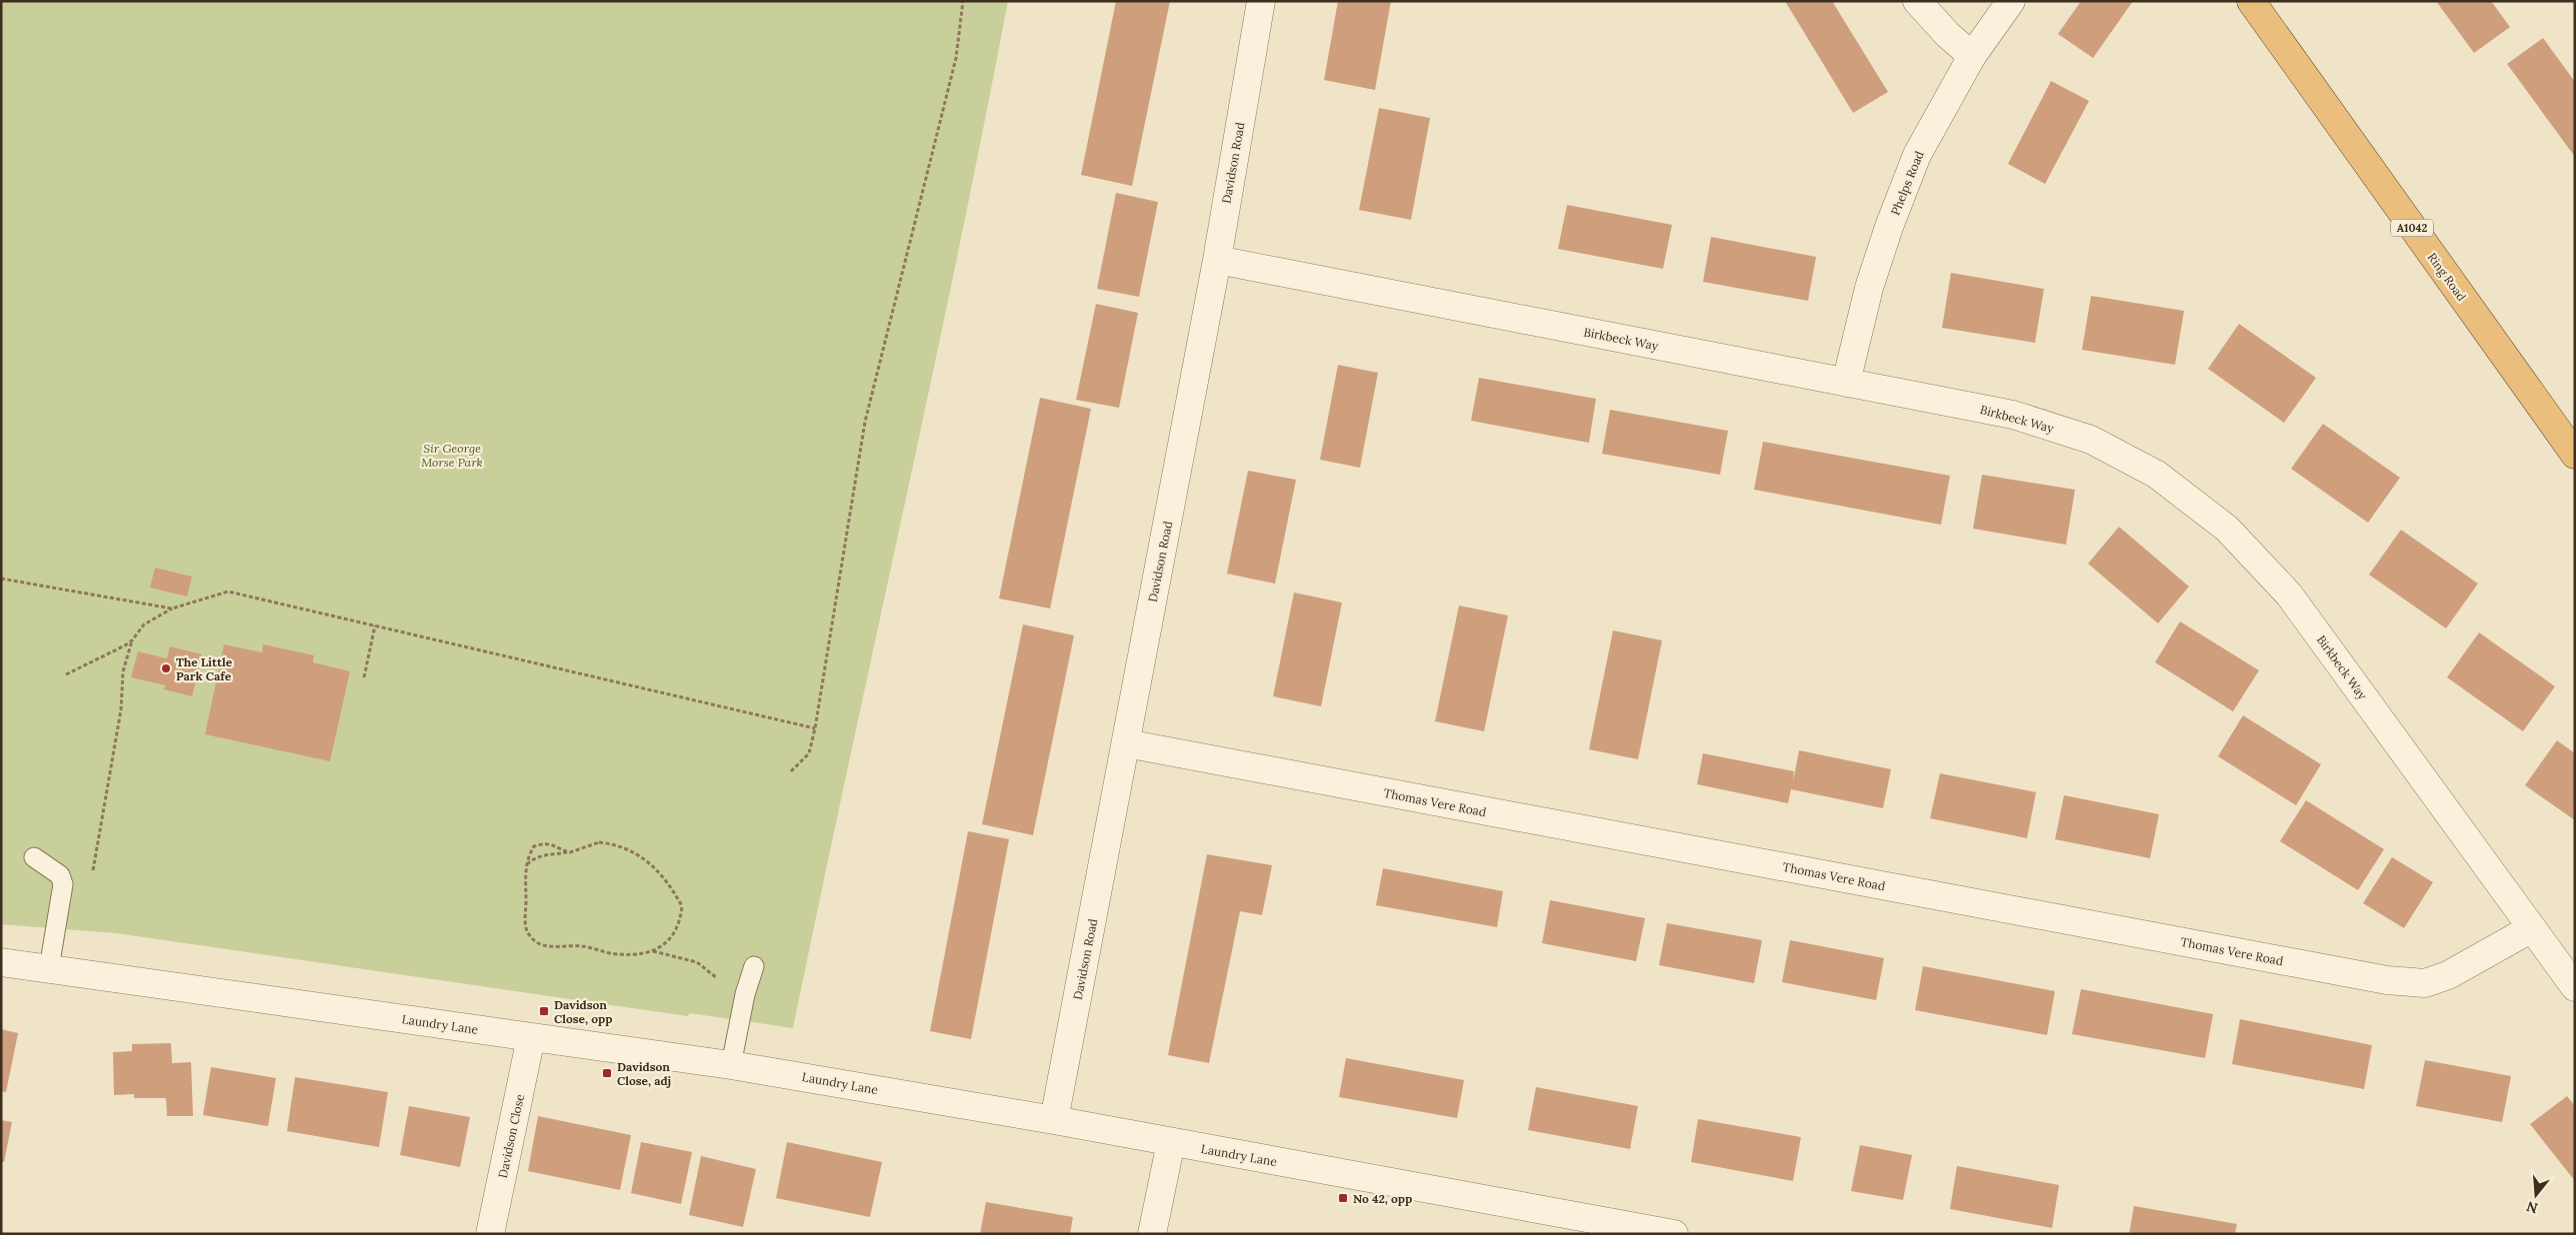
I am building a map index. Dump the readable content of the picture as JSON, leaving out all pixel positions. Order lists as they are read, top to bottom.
{
  "streets": {
    "highway": ["A1042", "Ring Road"],
    "street": [
      "Davidson Road",
      "Phelps Road",
      "Birkbeck Way",
      "Thomas Vere Road",
      "Laundry Lane",
      "Davidson Close"
    ]
  },
  "crossings": [
    ["Davidson Road", "Birkbeck Way"],
    ["Davidson Road", "Thomas Vere Road"],
    ["Davidson Road", "Laundry Lane"],
    ["Phelps Road", "Birkbeck Way"],
    ["Birkbeck Way", "Thomas Vere Road"],
    ["Laundry Lane", "Davidson Close"]
  ],
  "parks": ["Sir George Morse Park"],
  "places": {
    "other": ["The Little Park Cafe"],
    "transit": ["Davidson Close, opp", "Davidson Close, adj", "No 42, opp"]
  },
  "north": "bottom"
}
